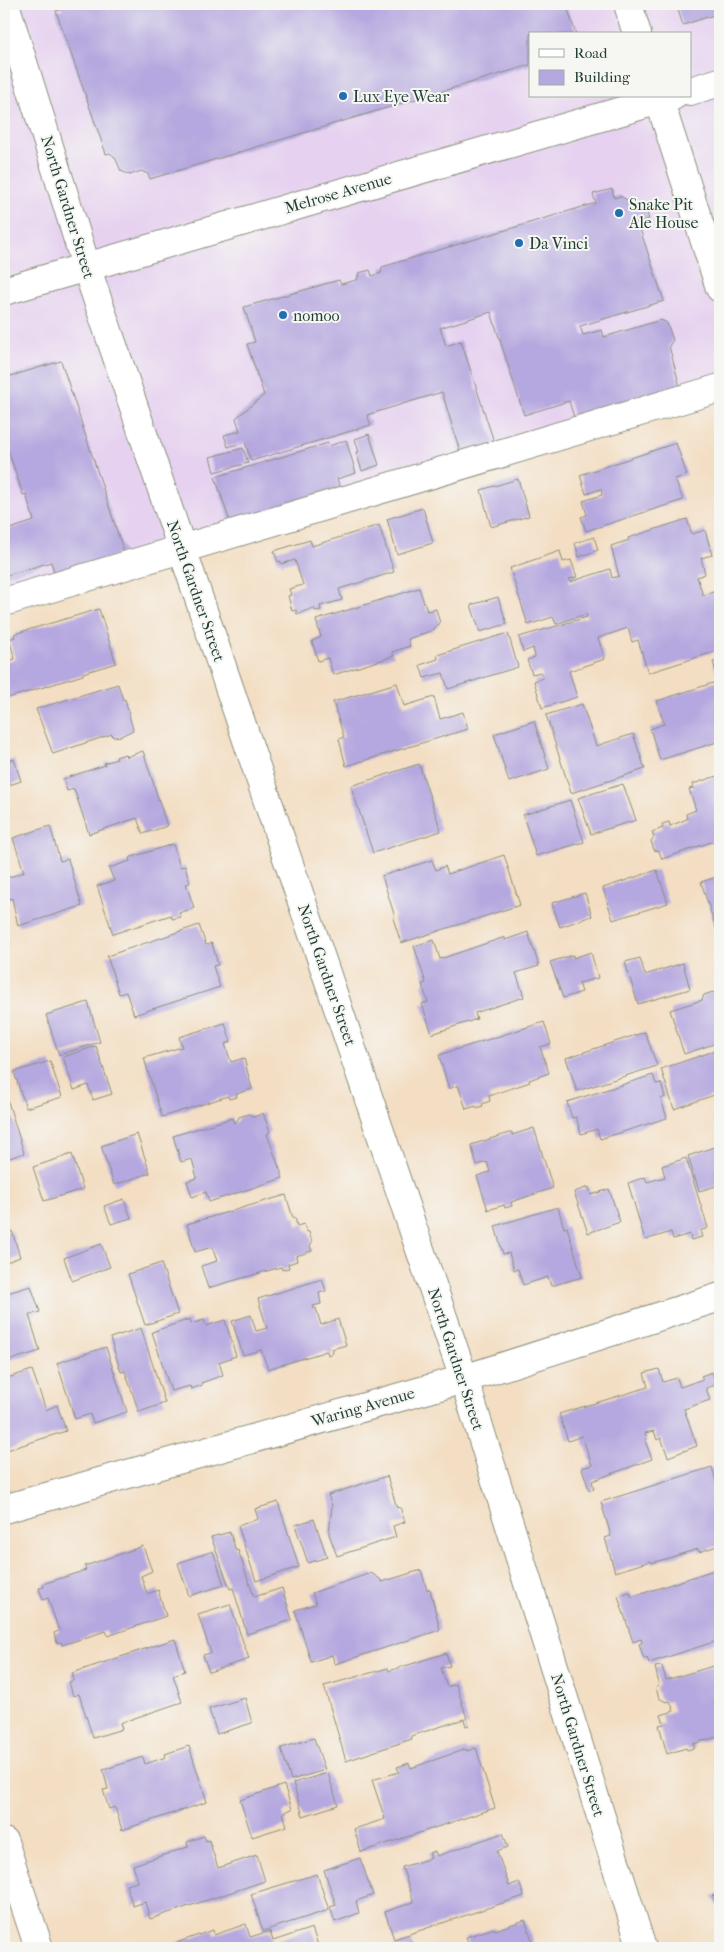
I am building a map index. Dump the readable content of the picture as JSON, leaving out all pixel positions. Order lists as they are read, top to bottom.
{
  "streets": {
    "street": ["Melrose Avenue", "North Gardner Street", "Waring Avenue"]
  },
  "crossings": [
    ["Melrose Avenue", "North Gardner Street"],
    ["North Gardner Street", "Waring Avenue"]
  ],
  "places": [
    "Lux Eye Wear",
    "Snake Pit Ale House",
    "Da Vinci",
    "nomoo"
  ],
  "legend": ["Road", "Building"]
}
